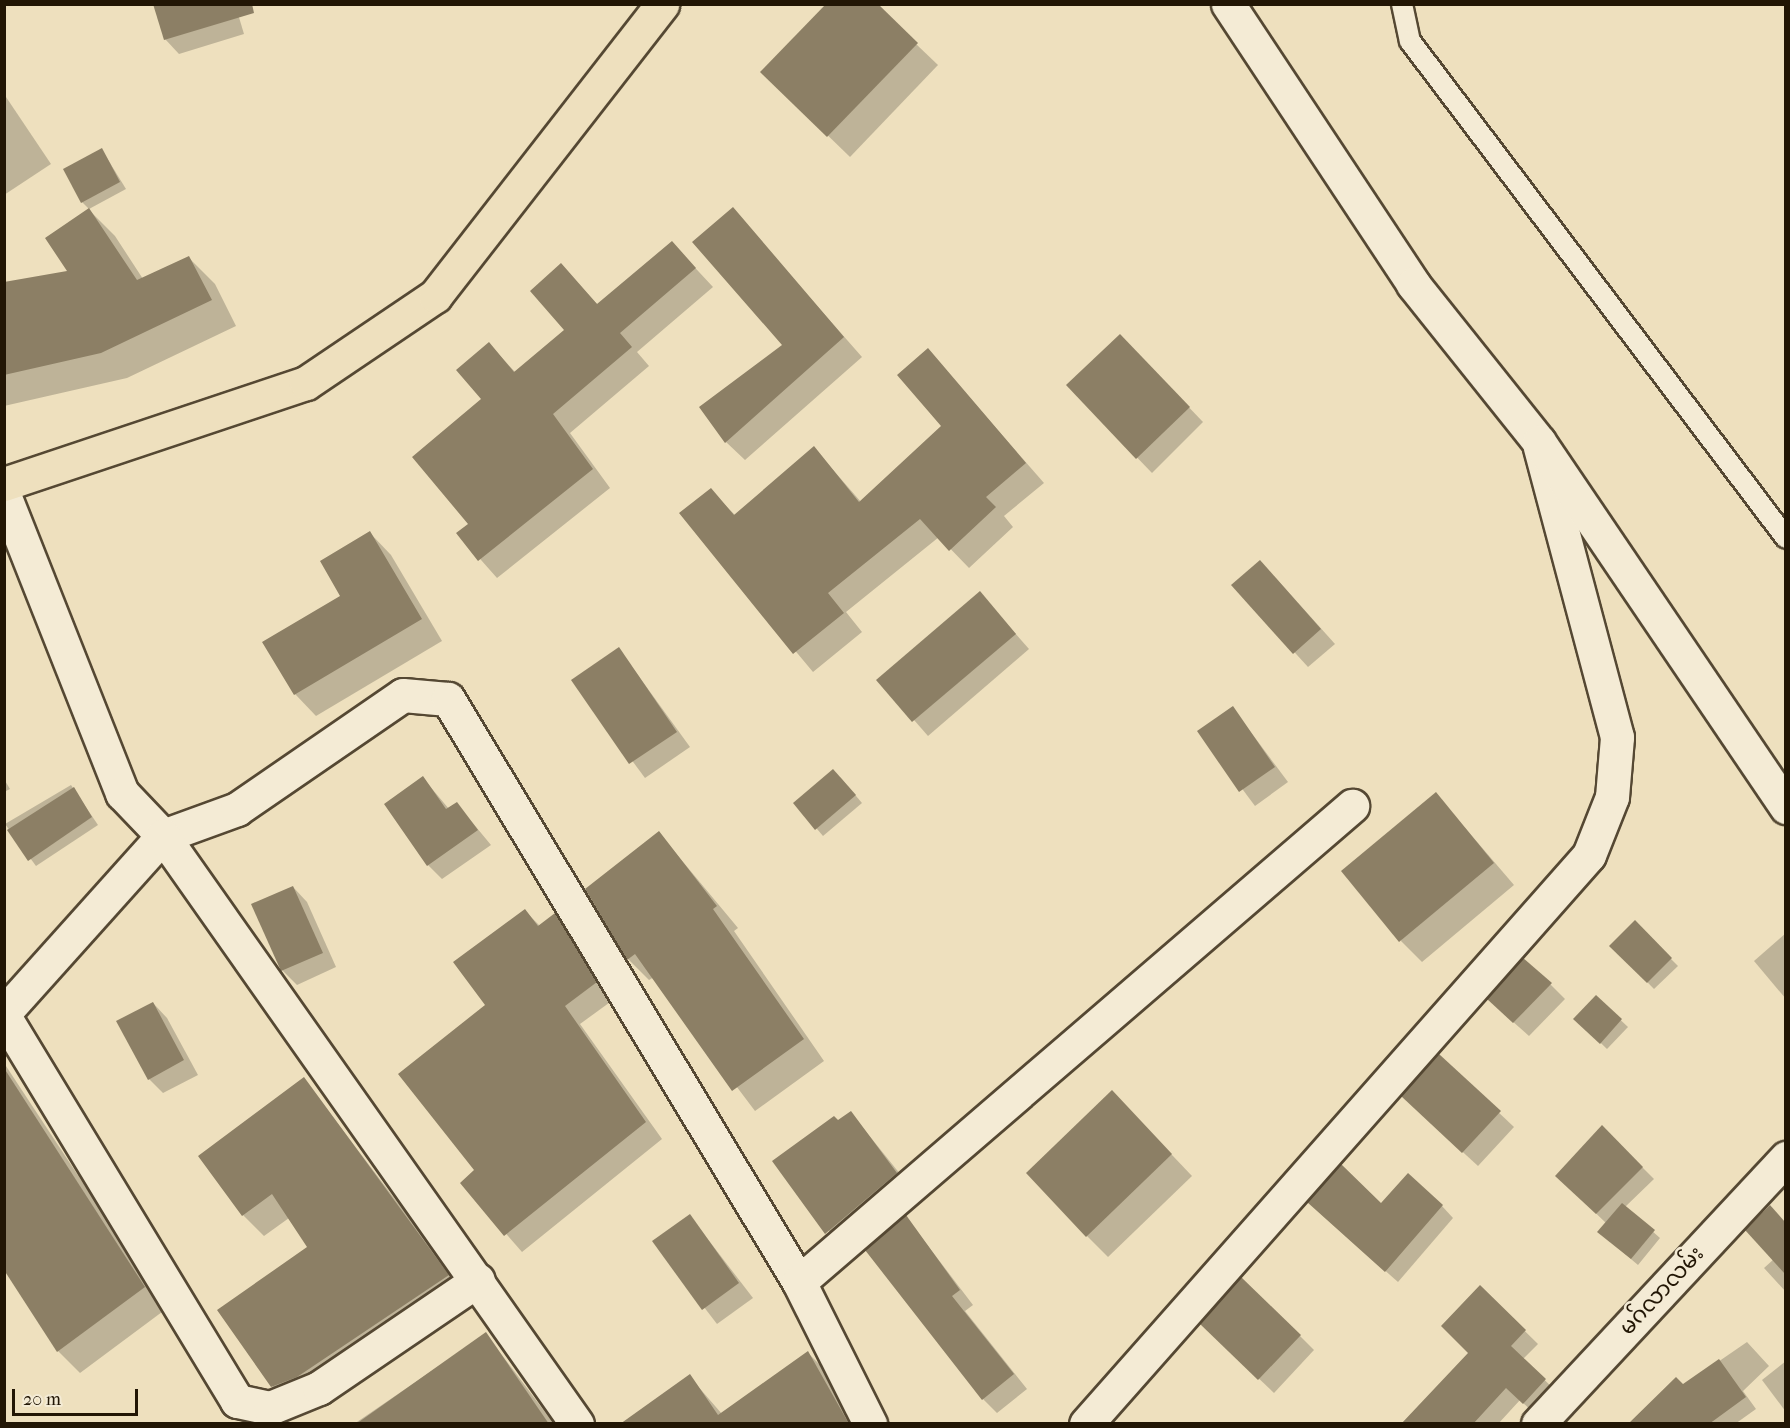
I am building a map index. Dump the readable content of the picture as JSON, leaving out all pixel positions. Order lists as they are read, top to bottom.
{
  "streets": {
    "street": ["မဂ်လာလမ်း"]
  },
  "scale_bar": "20 m"
}
